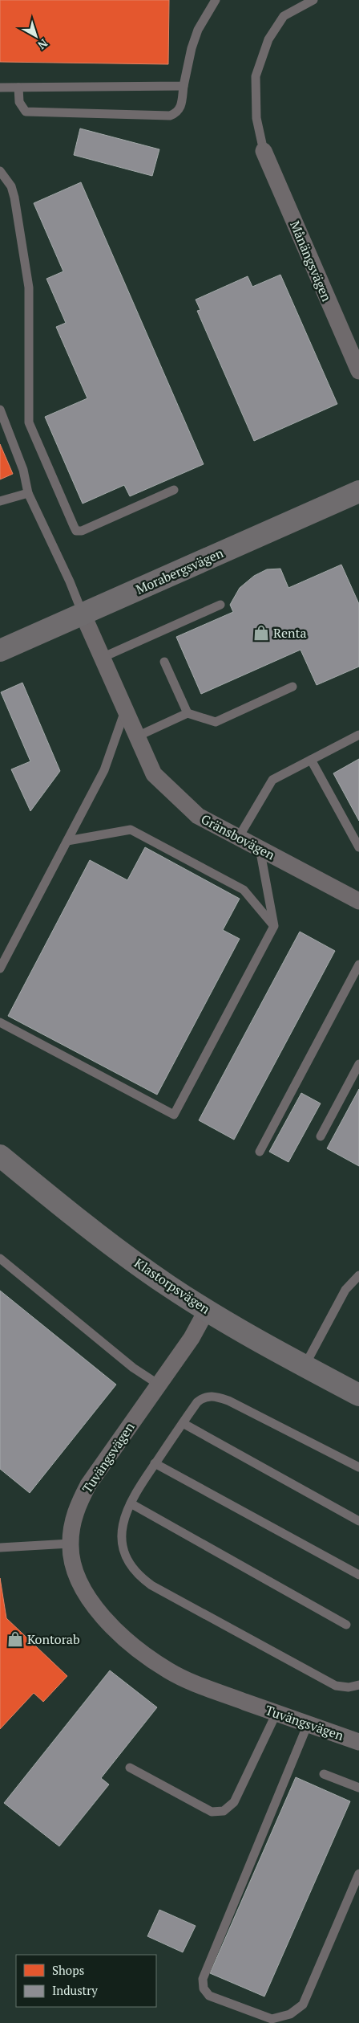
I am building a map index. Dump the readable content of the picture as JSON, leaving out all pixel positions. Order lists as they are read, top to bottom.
{
  "streets": {
    "street": [
      "Månängsvägen",
      "Morabergsvägen",
      "Gränsbovägen",
      "Klastorpsvägen",
      "Tuvängsvägen"
    ]
  },
  "crossings": [
    ["Morabergsvägen", "Gränsbovägen"],
    ["Klastorpsvägen", "Tuvängsvägen"]
  ],
  "places": {
    "shop": ["Renta", "Kontorab"]
  },
  "legend": ["Shops", "Industry"],
  "north": "bottom right"
}
